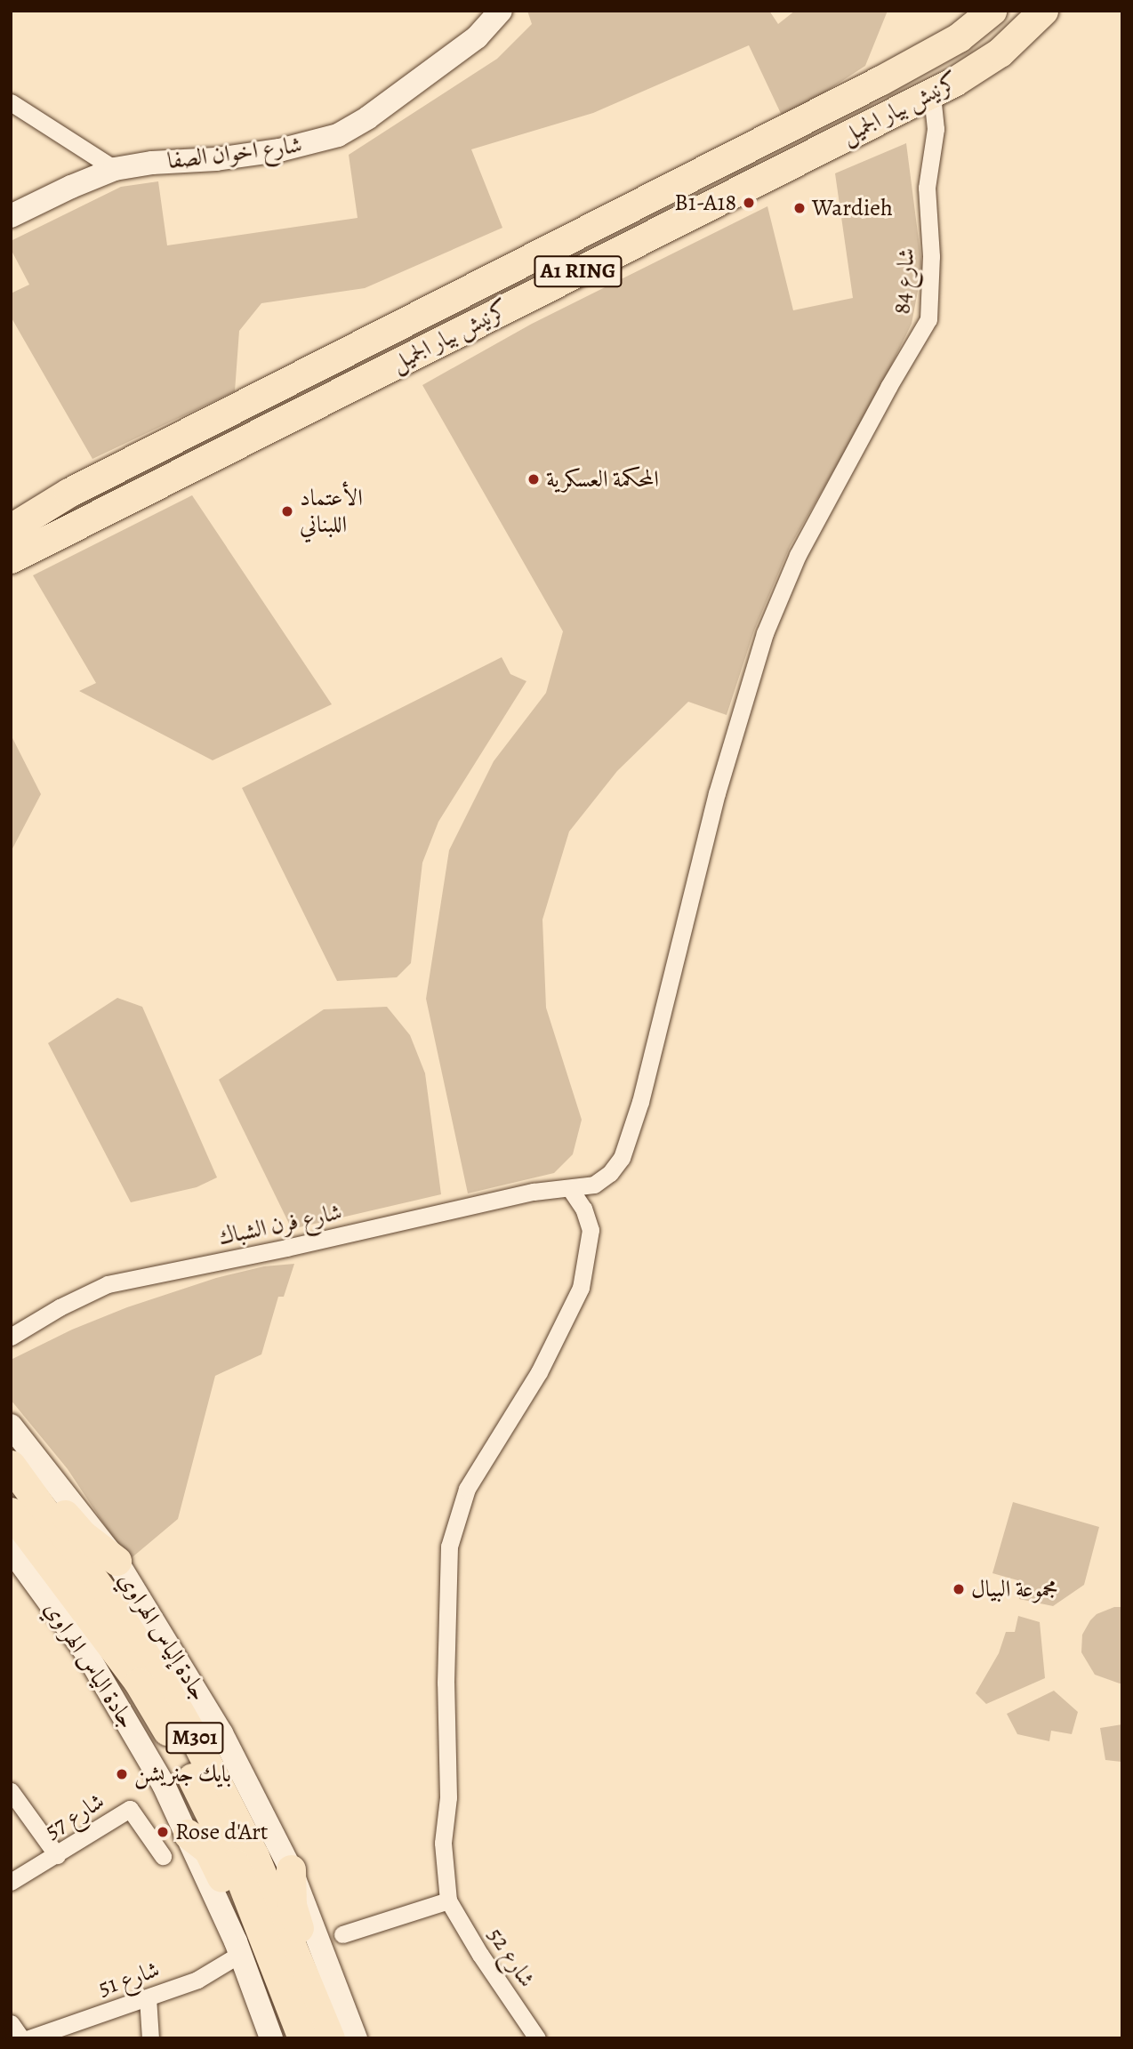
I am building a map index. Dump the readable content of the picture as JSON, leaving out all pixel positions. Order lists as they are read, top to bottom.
{
  "streets": {
    "highway": [
      "كرنيش بيار الجميل",
      "A1 RING",
      "جادة إلياس الهراوي",
      "M301"
    ],
    "street": [
      "شارع اخوان الصفا",
      "شارع 84",
      "شارع فرن الشباك",
      "جادة الياس الهراوي",
      "شارع 57",
      "شارع 52",
      "شارع 51"
    ]
  },
  "crossings": [
    ["كرنيش بيار الجميل", "شارع 84"],
    ["شارع 84", "شارع فرن الشباك"]
  ],
  "places": [
    "B1-A18",
    "Wardieh",
    "المحكمة العسكرية",
    "الأعتماد اللبناني",
    "مجموعة البيال",
    "بايك جنريشن",
    "Rose d'Art"
  ]
}
